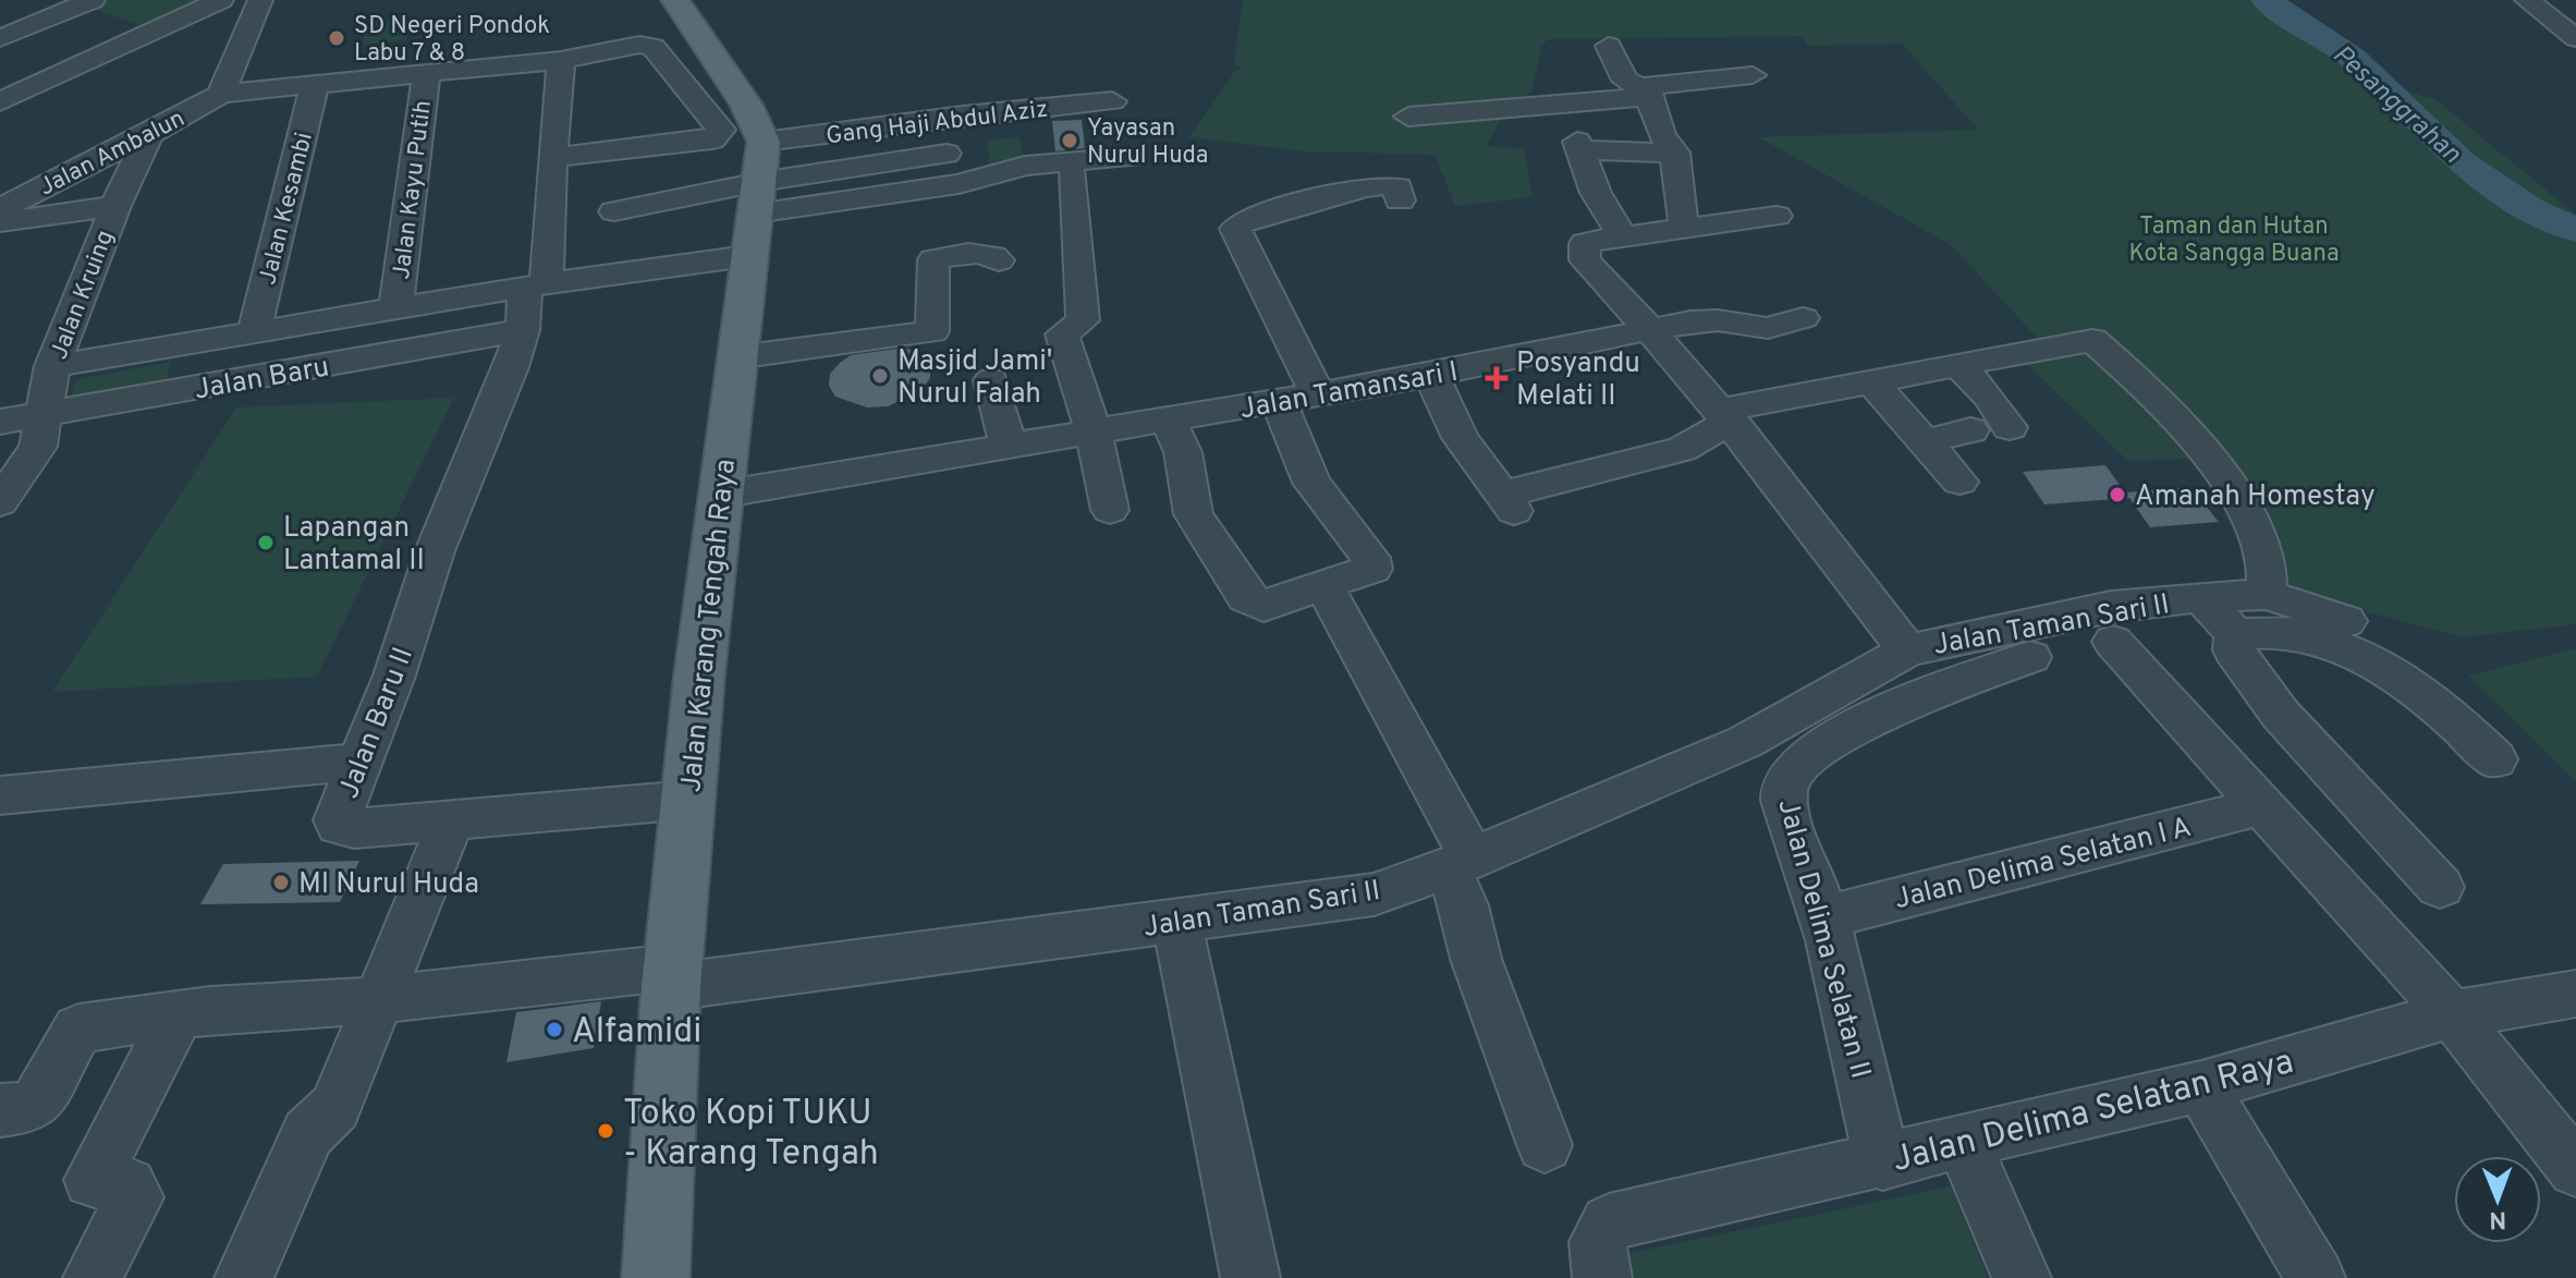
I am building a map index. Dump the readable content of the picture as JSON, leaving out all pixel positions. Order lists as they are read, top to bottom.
{
  "streets": {
    "main road": ["Jalan Karang Tengah Raya"],
    "street": [
      "Gang Haji Abdul Aziz",
      "Jalan Ambalun",
      "Jalan Kayu Putih",
      "Jalan Kesambi",
      "Jalan Kruing",
      "Jalan Baru",
      "Jalan Tamansari I",
      "Jalan Taman Sari II",
      "Jalan Baru II",
      "Jalan Delima Selatan I A",
      "Jalan Delima Selatan II",
      "Jalan Delima Selatan Raya"
    ]
  },
  "crossings": [
    ["Gang Haji Abdul Aziz", "Jalan Karang Tengah Raya"],
    ["Jalan Ambalun", "Jalan Kruing"],
    ["Jalan Kruing", "Jalan Baru"],
    ["Jalan Baru", "Jalan Baru II"],
    ["Jalan Tamansari I", "Jalan Taman Sari II"],
    ["Jalan Tamansari I", "Jalan Karang Tengah Raya"],
    ["Jalan Taman Sari II", "Jalan Karang Tengah Raya"],
    ["Jalan Karang Tengah Raya", "Jalan Baru II"],
    ["Jalan Delima Selatan I A", "Jalan Delima Selatan II"],
    ["Jalan Delima Selatan II", "Jalan Delima Selatan Raya"]
  ],
  "water": ["Pesanggrahan"],
  "parks": ["Taman dan Hutan Kota Sangga Buana"],
  "places": {
    "other": [
      "SD Negeri Pondok Labu 7 & 8",
      "Yayasan Nurul Huda",
      "Masjid Jami' Nurul Falah",
      "Amanah Homestay",
      "Lapangan Lantamal II",
      "MI Nurul Huda",
      "Alfamidi",
      "Toko Kopi TUKU - Karang Tengah"
    ],
    "health": ["Posyandu Melati II"]
  },
  "north": "bottom"
}
